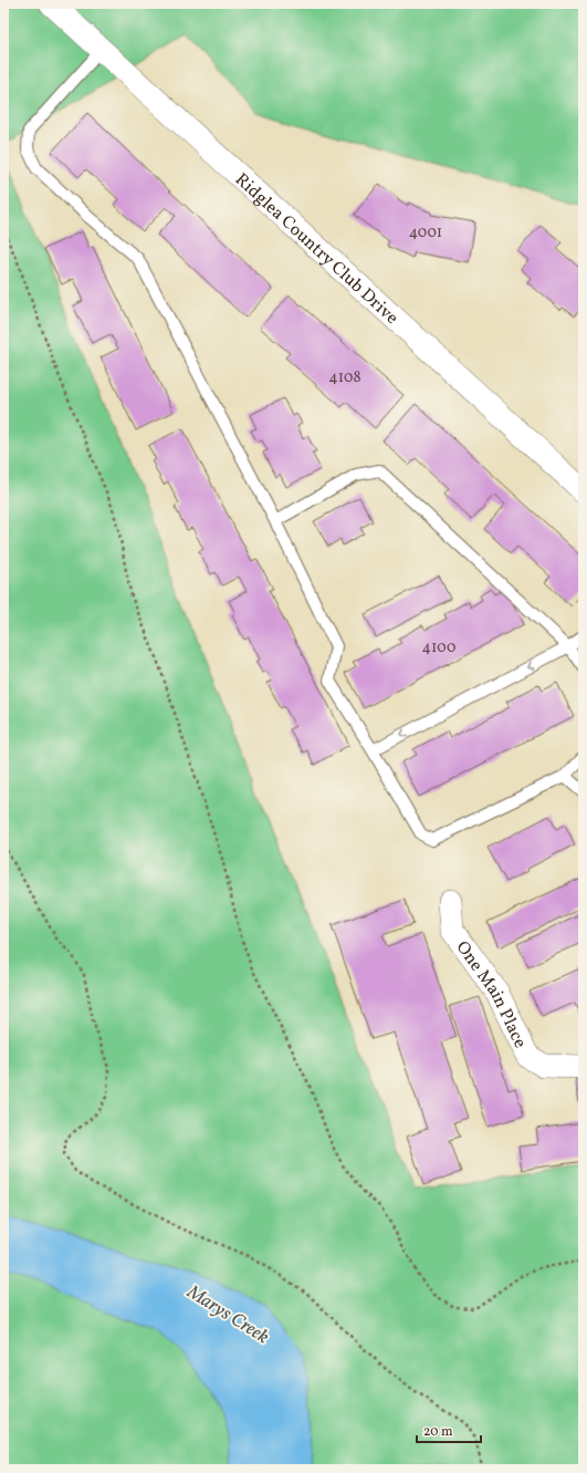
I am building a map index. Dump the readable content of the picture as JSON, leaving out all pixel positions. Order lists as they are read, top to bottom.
{
  "streets": {
    "street": ["Ridglea Country Club Drive", "One Main Place"]
  },
  "water": ["Marys Creek"],
  "house_numbers": ["4001", "4108", "4100"],
  "scale_bar": "20 m"
}
